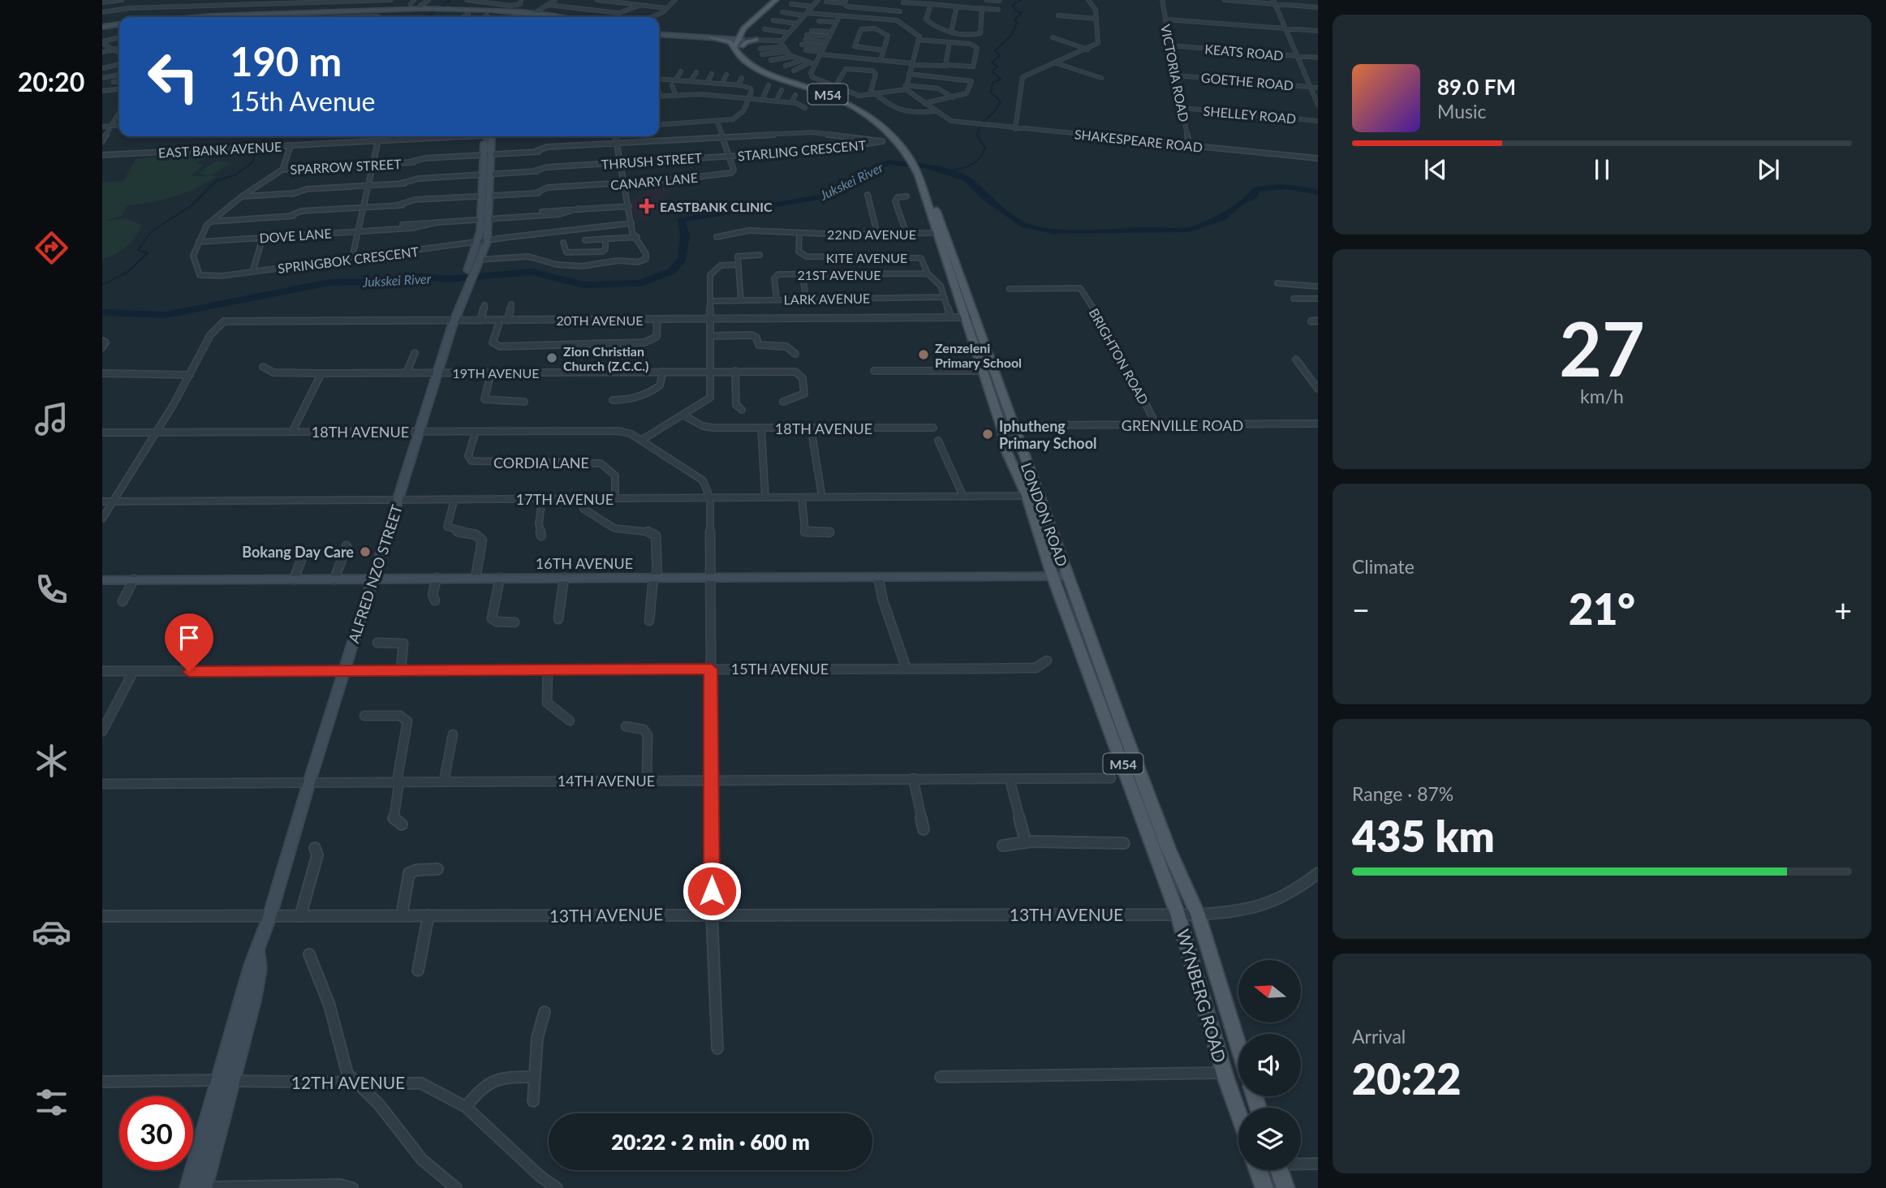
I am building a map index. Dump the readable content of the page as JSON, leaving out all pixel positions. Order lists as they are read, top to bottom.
{
  "streets": {
    "main road": ["M54", "LONDON ROAD", "WYNBERG ROAD"],
    "street": [
      "KEATS ROAD",
      "VICTORIA ROAD",
      "GOETHE ROAD",
      "SHELLEY ROAD",
      "SHAKESPEARE ROAD",
      "EAST BANK AVENUE",
      "STARLING CRESCENT",
      "THRUSH STREET",
      "SPARROW STREET",
      "CANARY LANE",
      "22ND AVENUE",
      "DOVE LANE",
      "KITE AVENUE",
      "SPRINGBOK CRESCENT",
      "21ST AVENUE",
      "LARK AVENUE",
      "20TH AVENUE",
      "BRIGHTON ROAD",
      "19TH AVENUE",
      "GRENVILLE ROAD",
      "18TH AVENUE",
      "CORDIA LANE",
      "17TH AVENUE",
      "16TH AVENUE",
      "ALFRED NZO STREET",
      "15TH AVENUE",
      "14TH AVENUE",
      "13TH AVENUE",
      "12TH AVENUE"
    ]
  },
  "crossings": [
    ["KEATS ROAD", "VICTORIA ROAD"],
    ["VICTORIA ROAD", "GOETHE ROAD"],
    ["VICTORIA ROAD", "SHELLEY ROAD"],
    ["VICTORIA ROAD", "SHAKESPEARE ROAD"],
    ["STARLING CRESCENT", "THRUSH STREET"],
    ["STARLING CRESCENT", "SPARROW STREET"],
    ["STARLING CRESCENT", "CANARY LANE"],
    ["THRUSH STREET", "CANARY LANE"],
    ["22ND AVENUE", "KITE AVENUE"],
    ["22ND AVENUE", "LONDON ROAD"],
    ["KITE AVENUE", "21ST AVENUE"],
    ["KITE AVENUE", "LARK AVENUE"],
    ["KITE AVENUE", "20TH AVENUE"],
    ["21ST AVENUE", "LARK AVENUE"],
    ["20TH AVENUE", "LONDON ROAD"],
    ["20TH AVENUE", "ALFRED NZO STREET"],
    ["BRIGHTON ROAD", "GRENVILLE ROAD"],
    ["19TH AVENUE", "ALFRED NZO STREET"],
    ["GRENVILLE ROAD", "LONDON ROAD"],
    ["18TH AVENUE", "CORDIA LANE"],
    ["18TH AVENUE", "ALFRED NZO STREET"],
    ["CORDIA LANE", "17TH AVENUE"],
    ["17TH AVENUE", "LONDON ROAD"],
    ["17TH AVENUE", "ALFRED NZO STREET"],
    ["LONDON ROAD", "16TH AVENUE"],
    ["LONDON ROAD", "13TH AVENUE"],
    ["LONDON ROAD", "WYNBERG ROAD"],
    ["16TH AVENUE", "ALFRED NZO STREET"],
    ["ALFRED NZO STREET", "15TH AVENUE"],
    ["ALFRED NZO STREET", "14TH AVENUE"],
    ["ALFRED NZO STREET", "13TH AVENUE"],
    ["ALFRED NZO STREET", "12TH AVENUE"],
    ["13TH AVENUE", "WYNBERG ROAD"]
  ],
  "water": ["Jukskei River"],
  "places": {
    "health": ["EASTBANK CLINIC"],
    "other": [
      "Zenzeleni Primary School",
      "Zion Christian Church (Z.C.C.)",
      "Iphutheng Primary School",
      "Bokang Day Care"
    ]
  },
  "north": "left",
  "page": {
    "tabs": "20:20",
    "turn": ["190 m", "15th Avenue"],
    "song": ["89.0 FM", "Music"],
    "tile": [
      ["27", "km/h"],
      "Climate",
      ["Range · 87%", "435 km"],
      ["Arrival", "20:22"]
    ],
    "heat": ["−", "21°", "+"],
    "limit": "30",
    "trip": "20:22 · 2 min · 600 m"
  }
}
